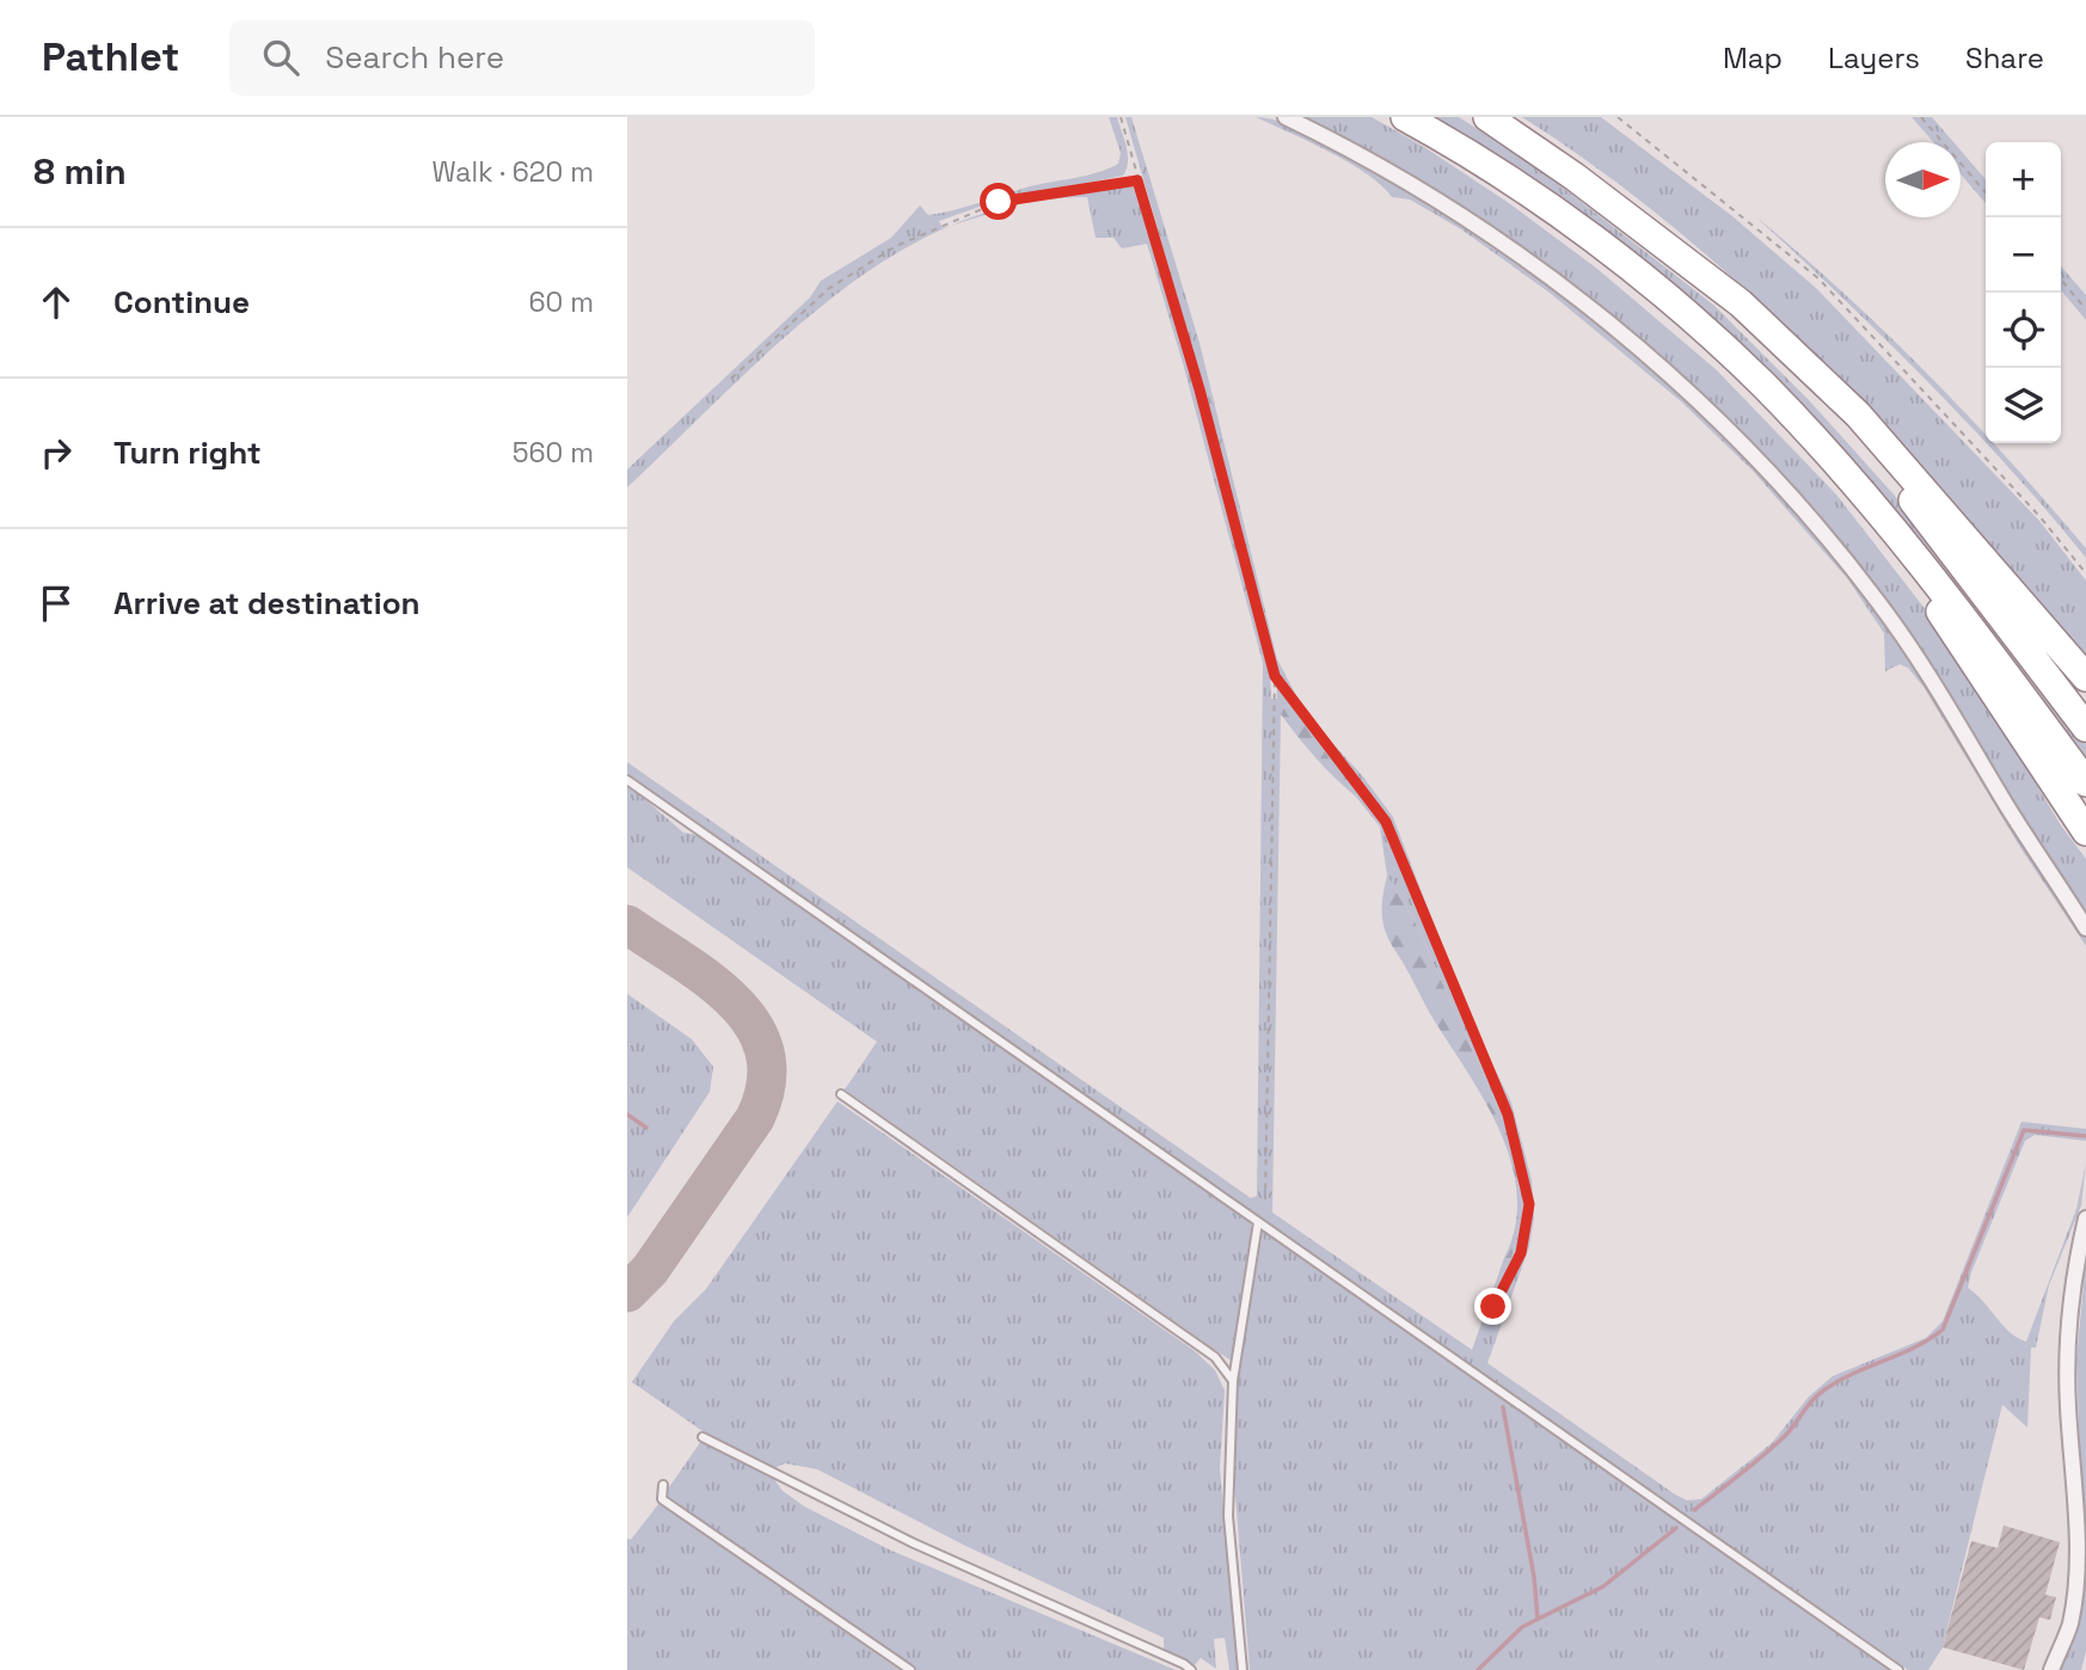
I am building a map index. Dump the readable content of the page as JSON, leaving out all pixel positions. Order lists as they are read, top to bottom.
{
  "north": "right",
  "page": {
    "header": "Pathlet",
    "search": "Search here",
    "nav": ["Map", "Layers", "Share"],
    "heading": ["8 min", "Walk · 620 m"],
    "map_buttons": ["+", "−"],
    "list": [
      ["Continue", "60 m"],
      ["Turn right", "560 m"],
      "Arrive at destination"
    ]
  }
}
